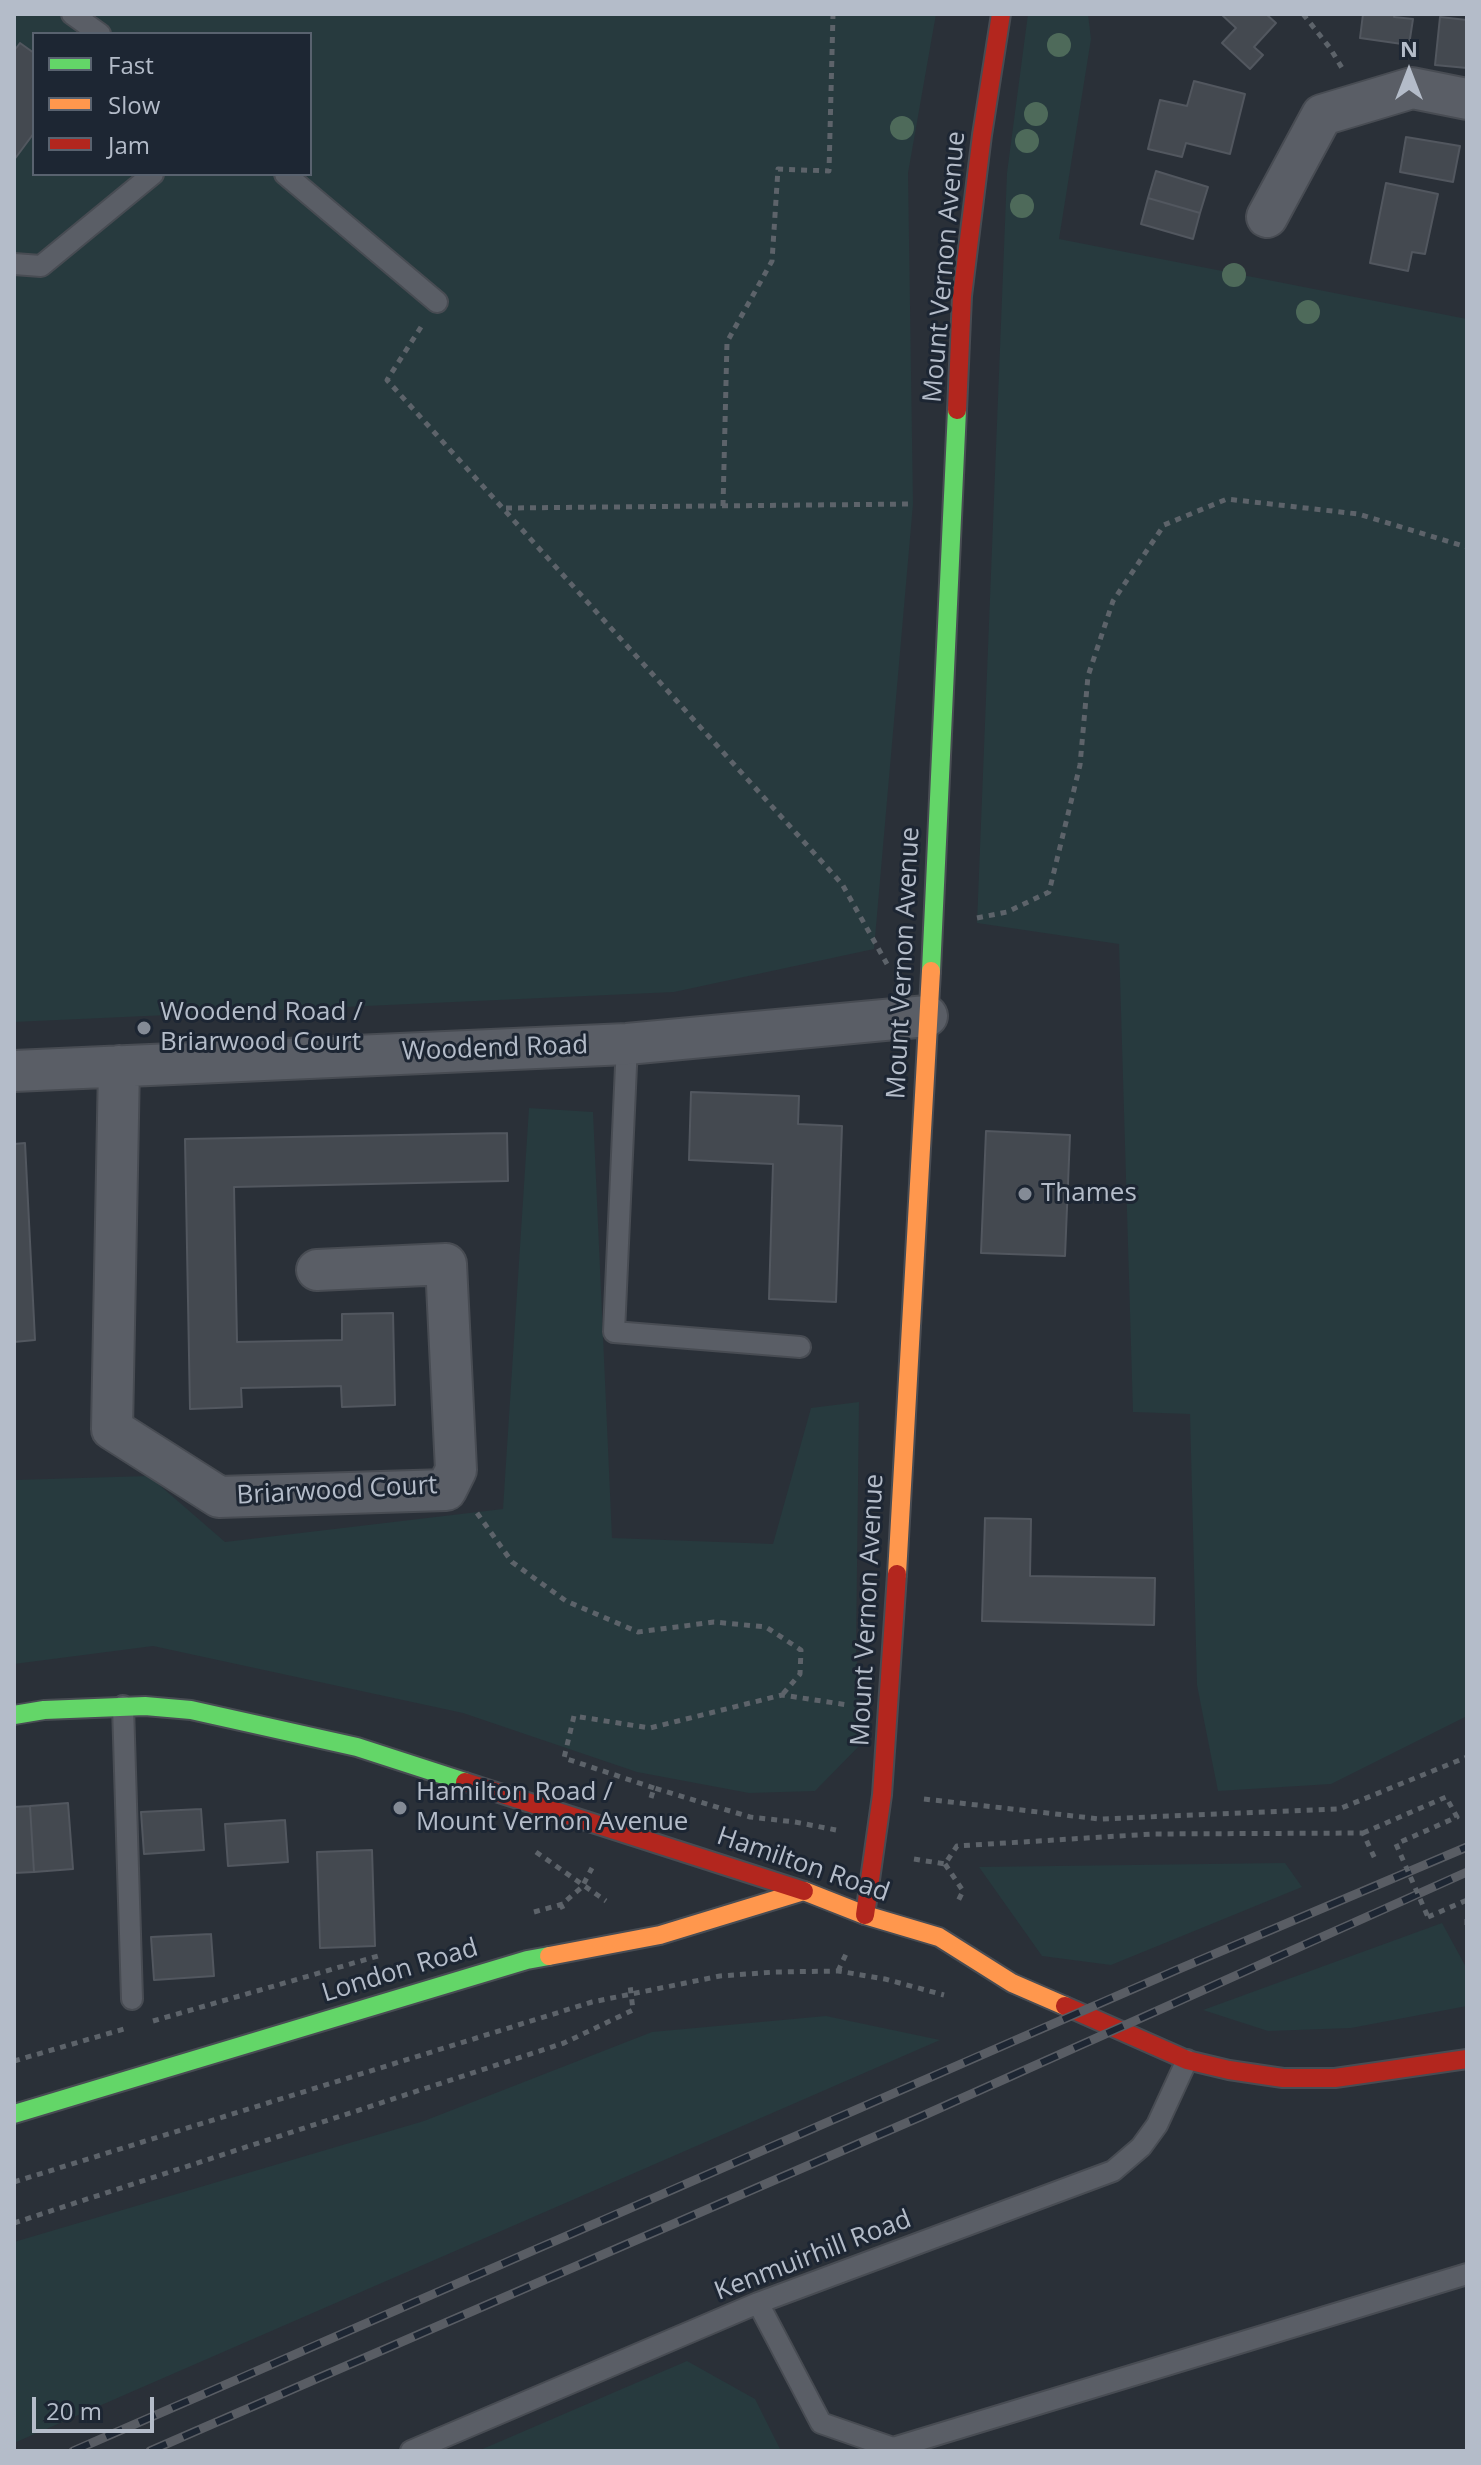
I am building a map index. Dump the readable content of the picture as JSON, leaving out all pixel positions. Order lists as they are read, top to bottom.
{
  "streets": {
    "main road": ["Mount Vernon Avenue", "Hamilton Road", "London Road"],
    "street": ["Woodend Road", "Briarwood Court"],
    "lane": ["Kenmuirhill Road"]
  },
  "crossings": [
    ["Mount Vernon Avenue", "Woodend Road"],
    ["Mount Vernon Avenue", "Hamilton Road"],
    ["Woodend Road", "Briarwood Court"],
    ["Hamilton Road", "London Road"],
    ["Hamilton Road", "Kenmuirhill Road"]
  ],
  "places": ["Woodend Road / Briarwood Court", "Thames", "Hamilton Road / Mount Vernon Avenue"],
  "legend": ["Fast", "Slow", "Jam"],
  "scale_bar": "20 m",
  "north": "top"
}
